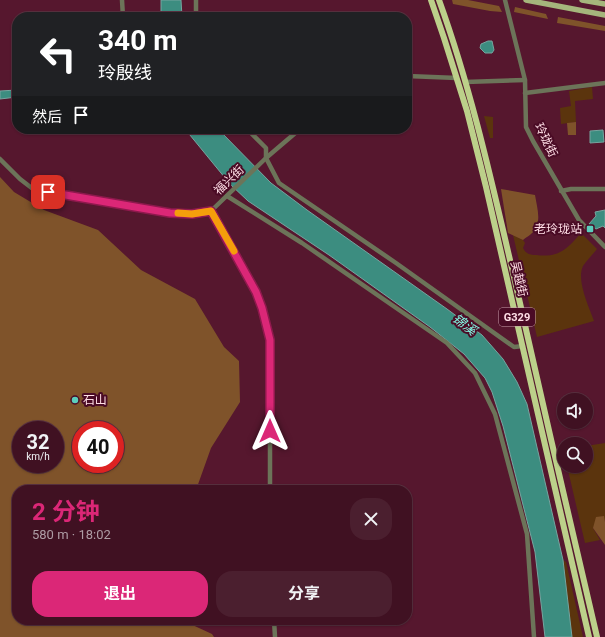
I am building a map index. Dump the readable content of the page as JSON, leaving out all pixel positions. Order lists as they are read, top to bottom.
{
  "streets": {
    "highway": ["吴越街", "G329"],
    "street": ["玲珑街", "福兴街"]
  },
  "water": ["锦溪"],
  "places": {
    "transit": ["老玲珑站"],
    "other": ["石山"]
  },
  "page": {
    "turn": ["340 m", "玲殷线"],
    "then": "然后",
    "speed": "32 km/h",
    "limit": "40",
    "heading": ["2 分钟", "580 m · 18:02"],
    "buttons": ["退出", "分享"]
  }
}
